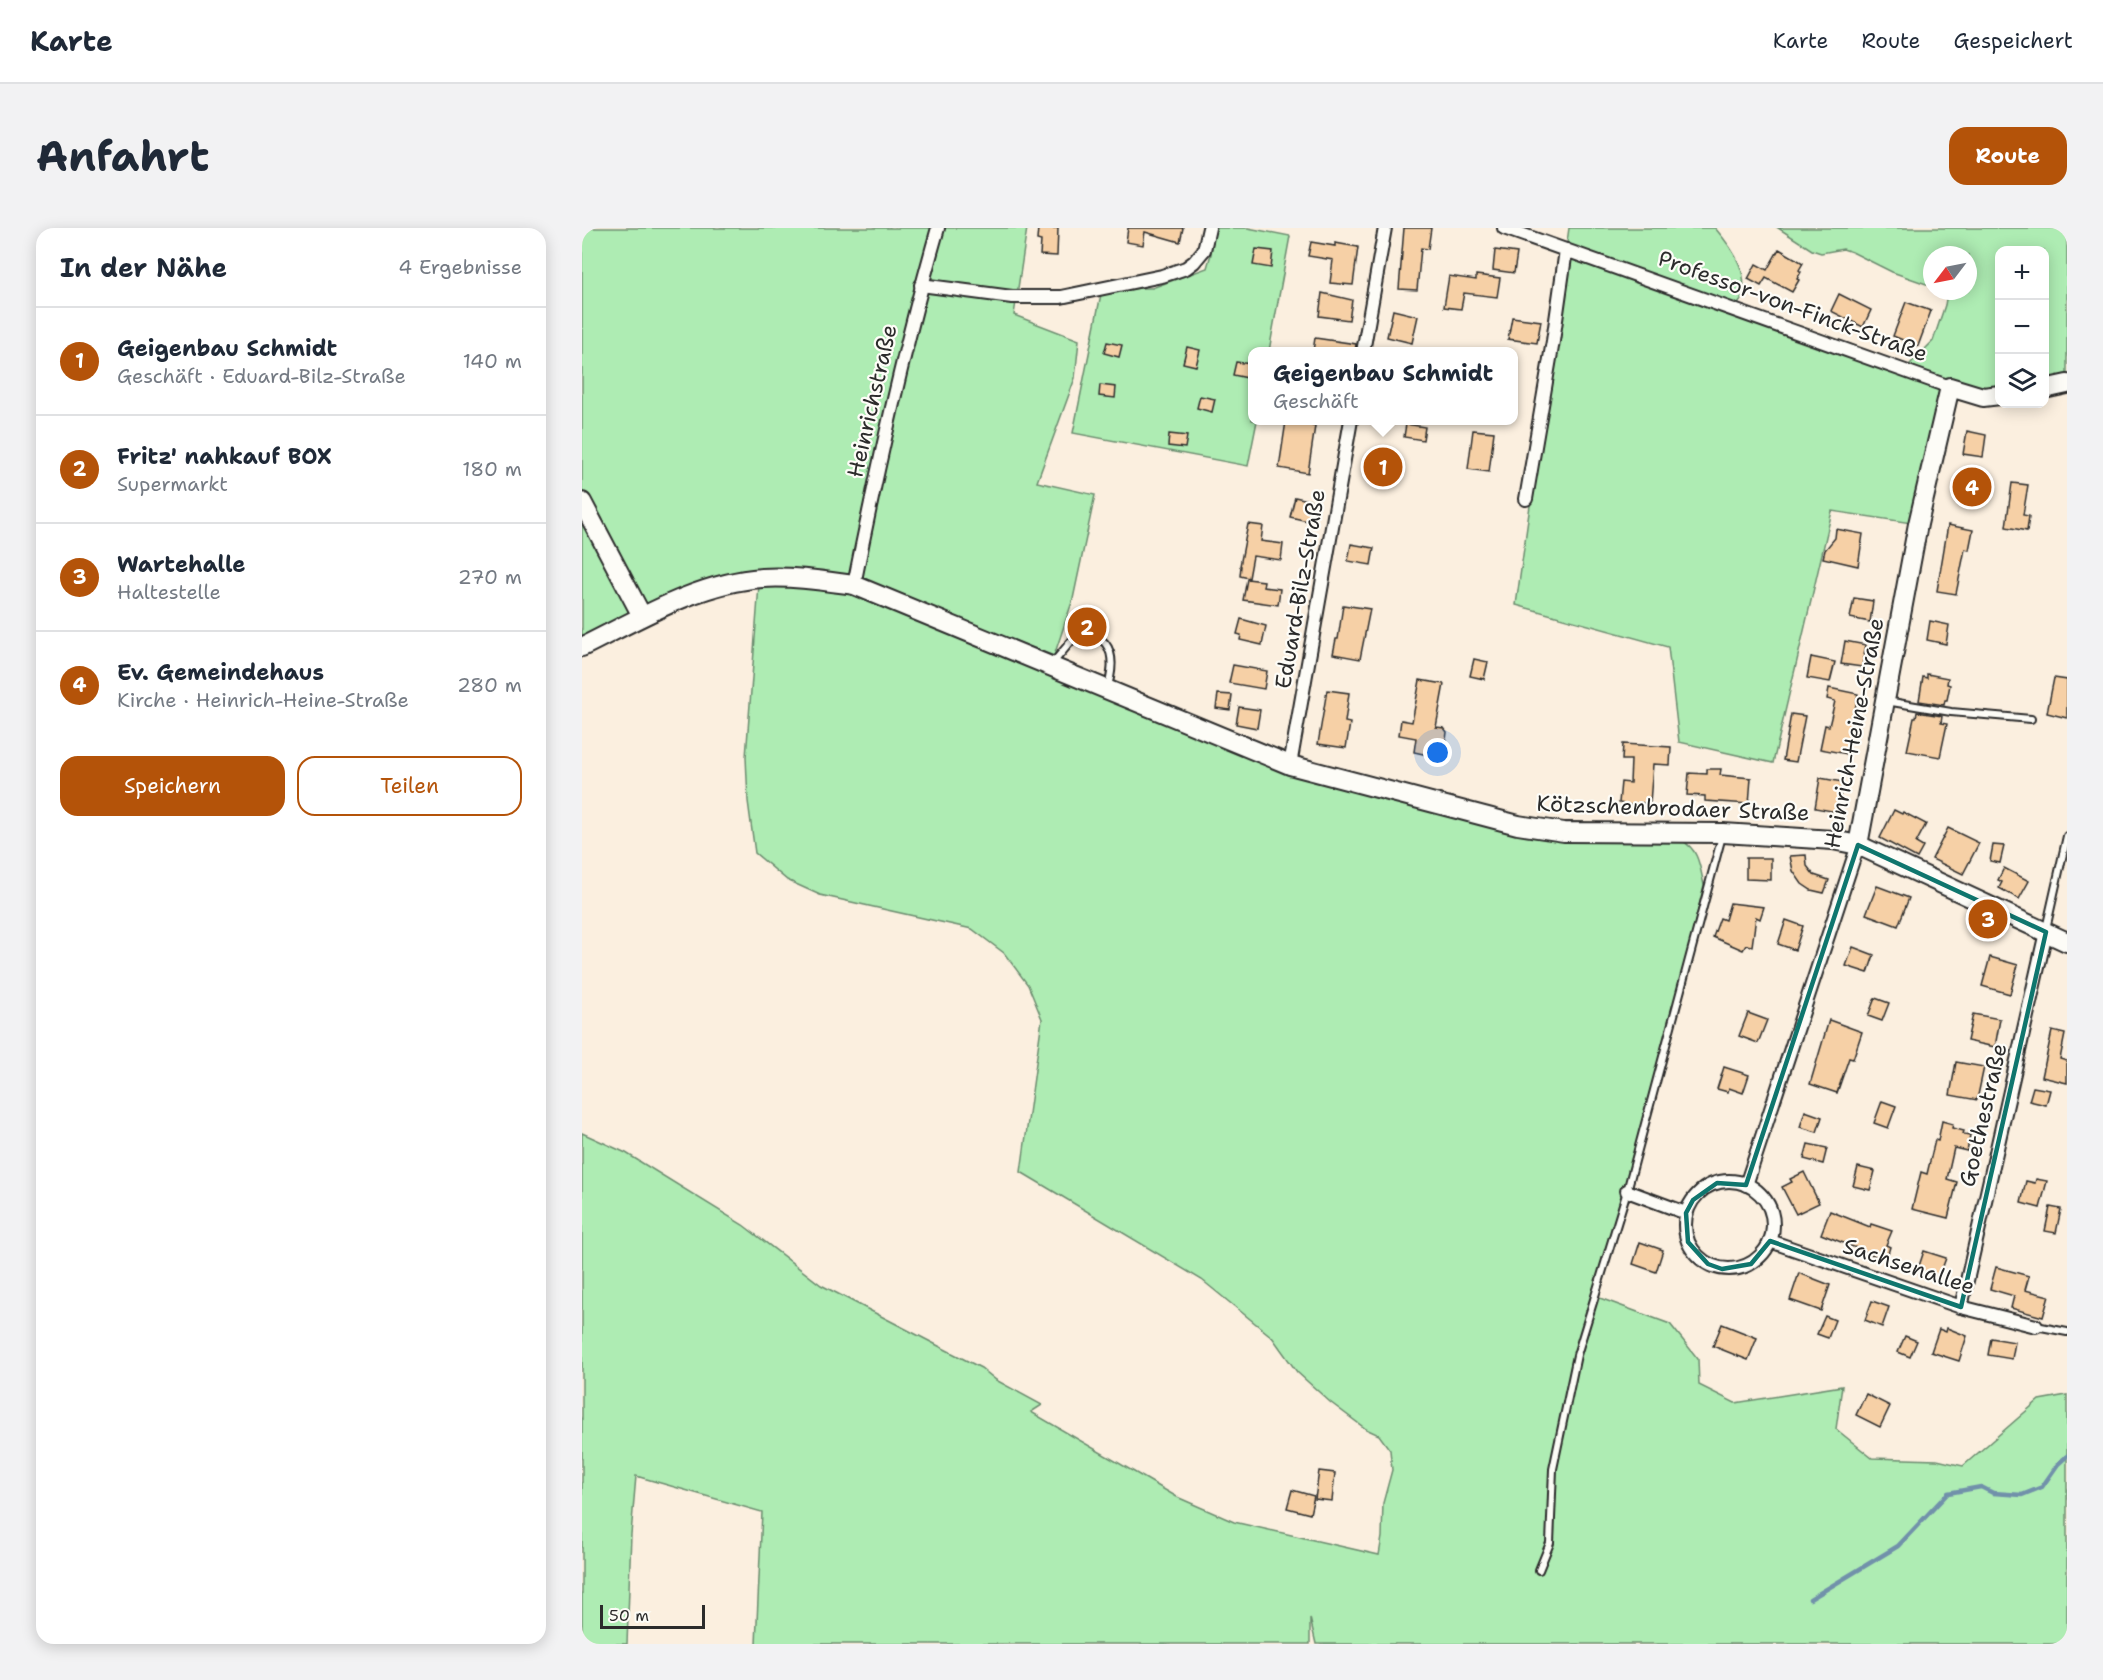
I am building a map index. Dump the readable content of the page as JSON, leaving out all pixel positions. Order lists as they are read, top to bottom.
{
  "streets": {
    "street": [
      "Professor-von-Finck-Straße",
      "Heinrichstraße",
      "Eduard-Bilz-Straße",
      "Heinrich-Heine-Straße",
      "Kötzschenbrodaer Straße",
      "Goethestraße",
      "Sachsenallee"
    ]
  },
  "crossings": [
    ["Professor-von-Finck-Straße", "Heinrich-Heine-Straße"],
    ["Heinrichstraße", "Kötzschenbrodaer Straße"],
    ["Eduard-Bilz-Straße", "Kötzschenbrodaer Straße"],
    ["Heinrich-Heine-Straße", "Kötzschenbrodaer Straße"],
    ["Heinrich-Heine-Straße", "Sachsenallee"],
    ["Kötzschenbrodaer Straße", "Goethestraße"],
    ["Goethestraße", "Sachsenallee"]
  ],
  "scale_bar": "50 m",
  "north": "bottom left",
  "page": {
    "header": "Karte",
    "nav": ["Karte", "Route", "Gespeichert"],
    "buttons": [
      "Route",
      ["Speichern", "Teilen"]
    ],
    "title": "Anfahrt",
    "heading": ["In der Nähe", "4 Ergebnisse"],
    "map_buttons": ["+", "−"],
    "list": [
      {
        "mark": "1",
        "name": "Geigenbau Schmidt",
        "note": "Geschäft · Eduard-Bilz-Straße",
        "value": "140 m"
      },
      {
        "mark": "2",
        "name": "Fritz' nahkauf BOX",
        "note": "Supermarkt",
        "value": "180 m"
      },
      {
        "mark": "3",
        "name": "Wartehalle",
        "note": "Haltestelle",
        "value": "270 m"
      },
      {
        "mark": "4",
        "name": "Ev. Gemeindehaus",
        "note": "Kirche · Heinrich-Heine-Straße",
        "value": "280 m"
      }
    ],
    "popup": ["Geigenbau Schmidt", "Geschäft"],
    "pins": [
      "1",
      "4",
      "2",
      "3"
    ],
    "scale": "50 m"
  }
}
